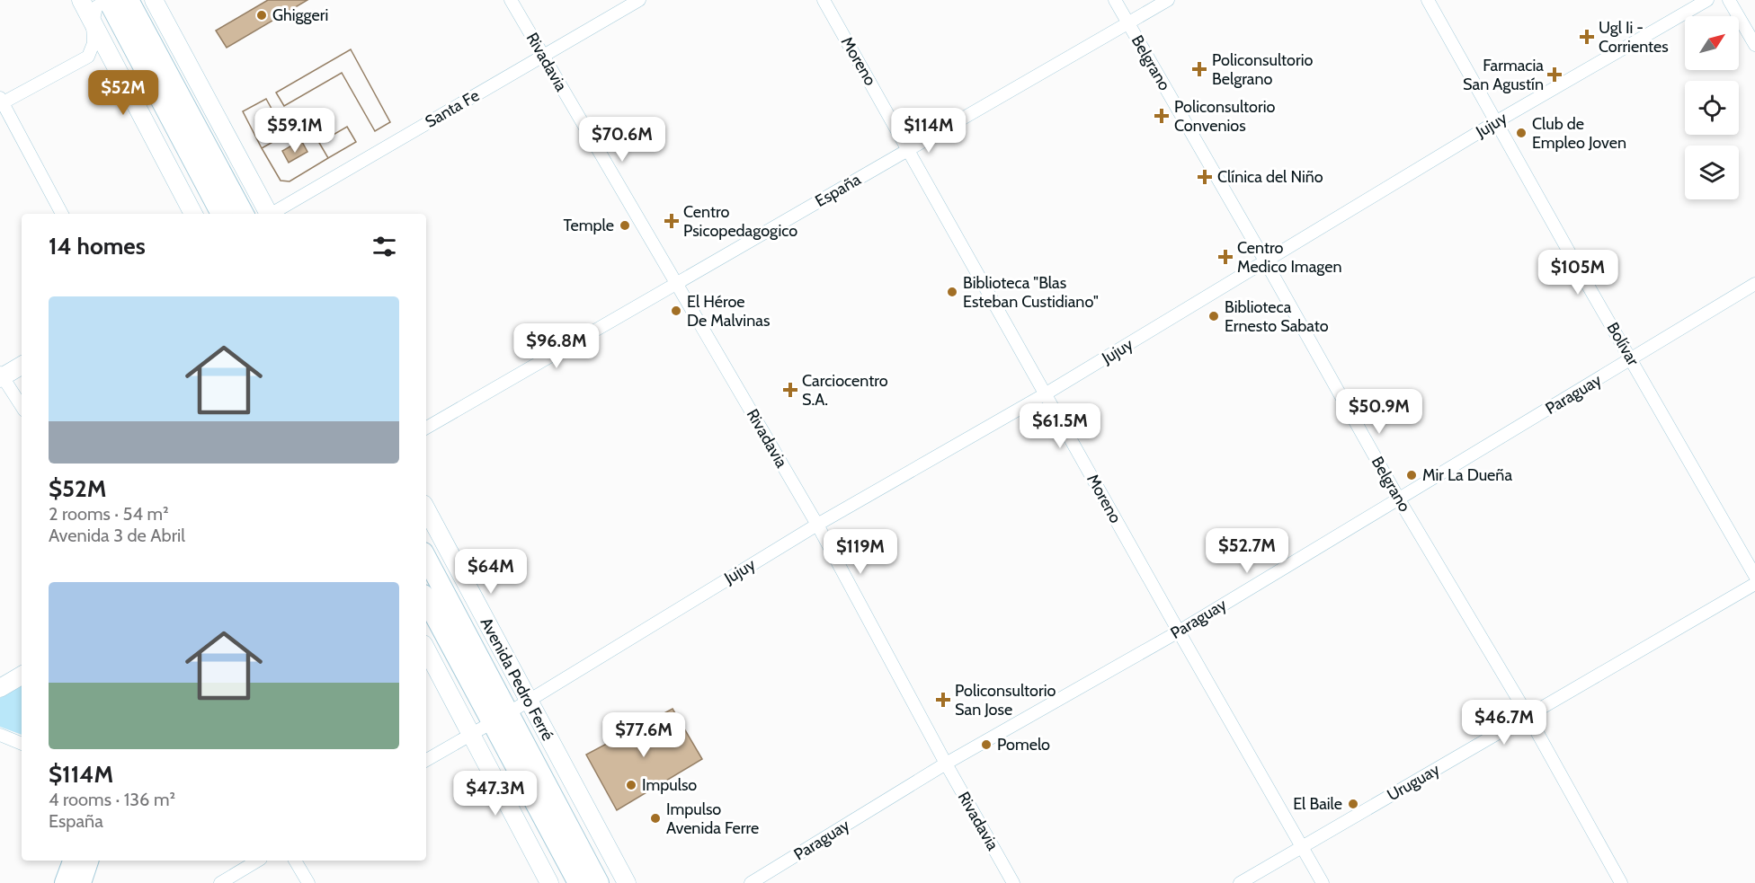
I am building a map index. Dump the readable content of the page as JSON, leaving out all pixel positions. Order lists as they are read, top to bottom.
{
  "streets": {
    "main road": ["Avenida Pedro Ferré"],
    "street": [
      "Moreno",
      "Rivadavia",
      "Belgrano",
      "Santa Fe",
      "Jujuy",
      "España",
      "Bolívar",
      "Paraguay",
      "Uruguay"
    ]
  },
  "crossings": [
    ["Moreno", "Jujuy"],
    ["Moreno", "España"],
    ["Moreno", "Paraguay"],
    ["Moreno", "Uruguay"],
    ["Rivadavia", "Santa Fe"],
    ["Rivadavia", "Jujuy"],
    ["Rivadavia", "España"],
    ["Rivadavia", "Paraguay"],
    ["Belgrano", "Jujuy"],
    ["Belgrano", "España"],
    ["Belgrano", "Paraguay"],
    ["Belgrano", "Uruguay"],
    ["Jujuy", "Bolívar"],
    ["Jujuy", "Avenida Pedro Ferré"],
    ["Bolívar", "Paraguay"]
  ],
  "places": {
    "other": [
      "Ghiggeri",
      "Club de Empleo Joven",
      "Temple",
      "Biblioteca \"Blas Esteban Custidiano\"",
      "El Héroe De Malvinas",
      "Biblioteca Ernesto Sabato",
      "Mir La Dueña",
      "Pomelo",
      "Impulso",
      "El Baile",
      "Impulso Avenida Ferre"
    ],
    "health": [
      "Ugl Ii - Corrientes",
      "Policonsultorio Belgrano",
      "Farmacia San Agustín",
      "Policonsultorio Convenios",
      "Clínica del Niño",
      "Centro Psicopedagogico",
      "Centro Medico Imagen",
      "Carciocentro S.A.",
      "Policonsultorio San Jose"
    ]
  },
  "north": "top right",
  "page": {
    "price": [
      "$52M",
      "$59.1M",
      "$114M",
      "$70.6M",
      "$105M",
      "$96.8M",
      "$50.9M",
      "$61.5M",
      "$52.7M",
      "$119M",
      "$64M",
      "$46.7M",
      "$77.6M",
      "$47.3M"
    ],
    "heading": "14 homes",
    "list": [
      {
        "name": "$52M",
        "note": "2 rooms · 54 m² · Avenida 3 de Abril"
      },
      {
        "name": "$114M",
        "note": "4 rooms · 136 m² · España"
      }
    ]
  }
}
